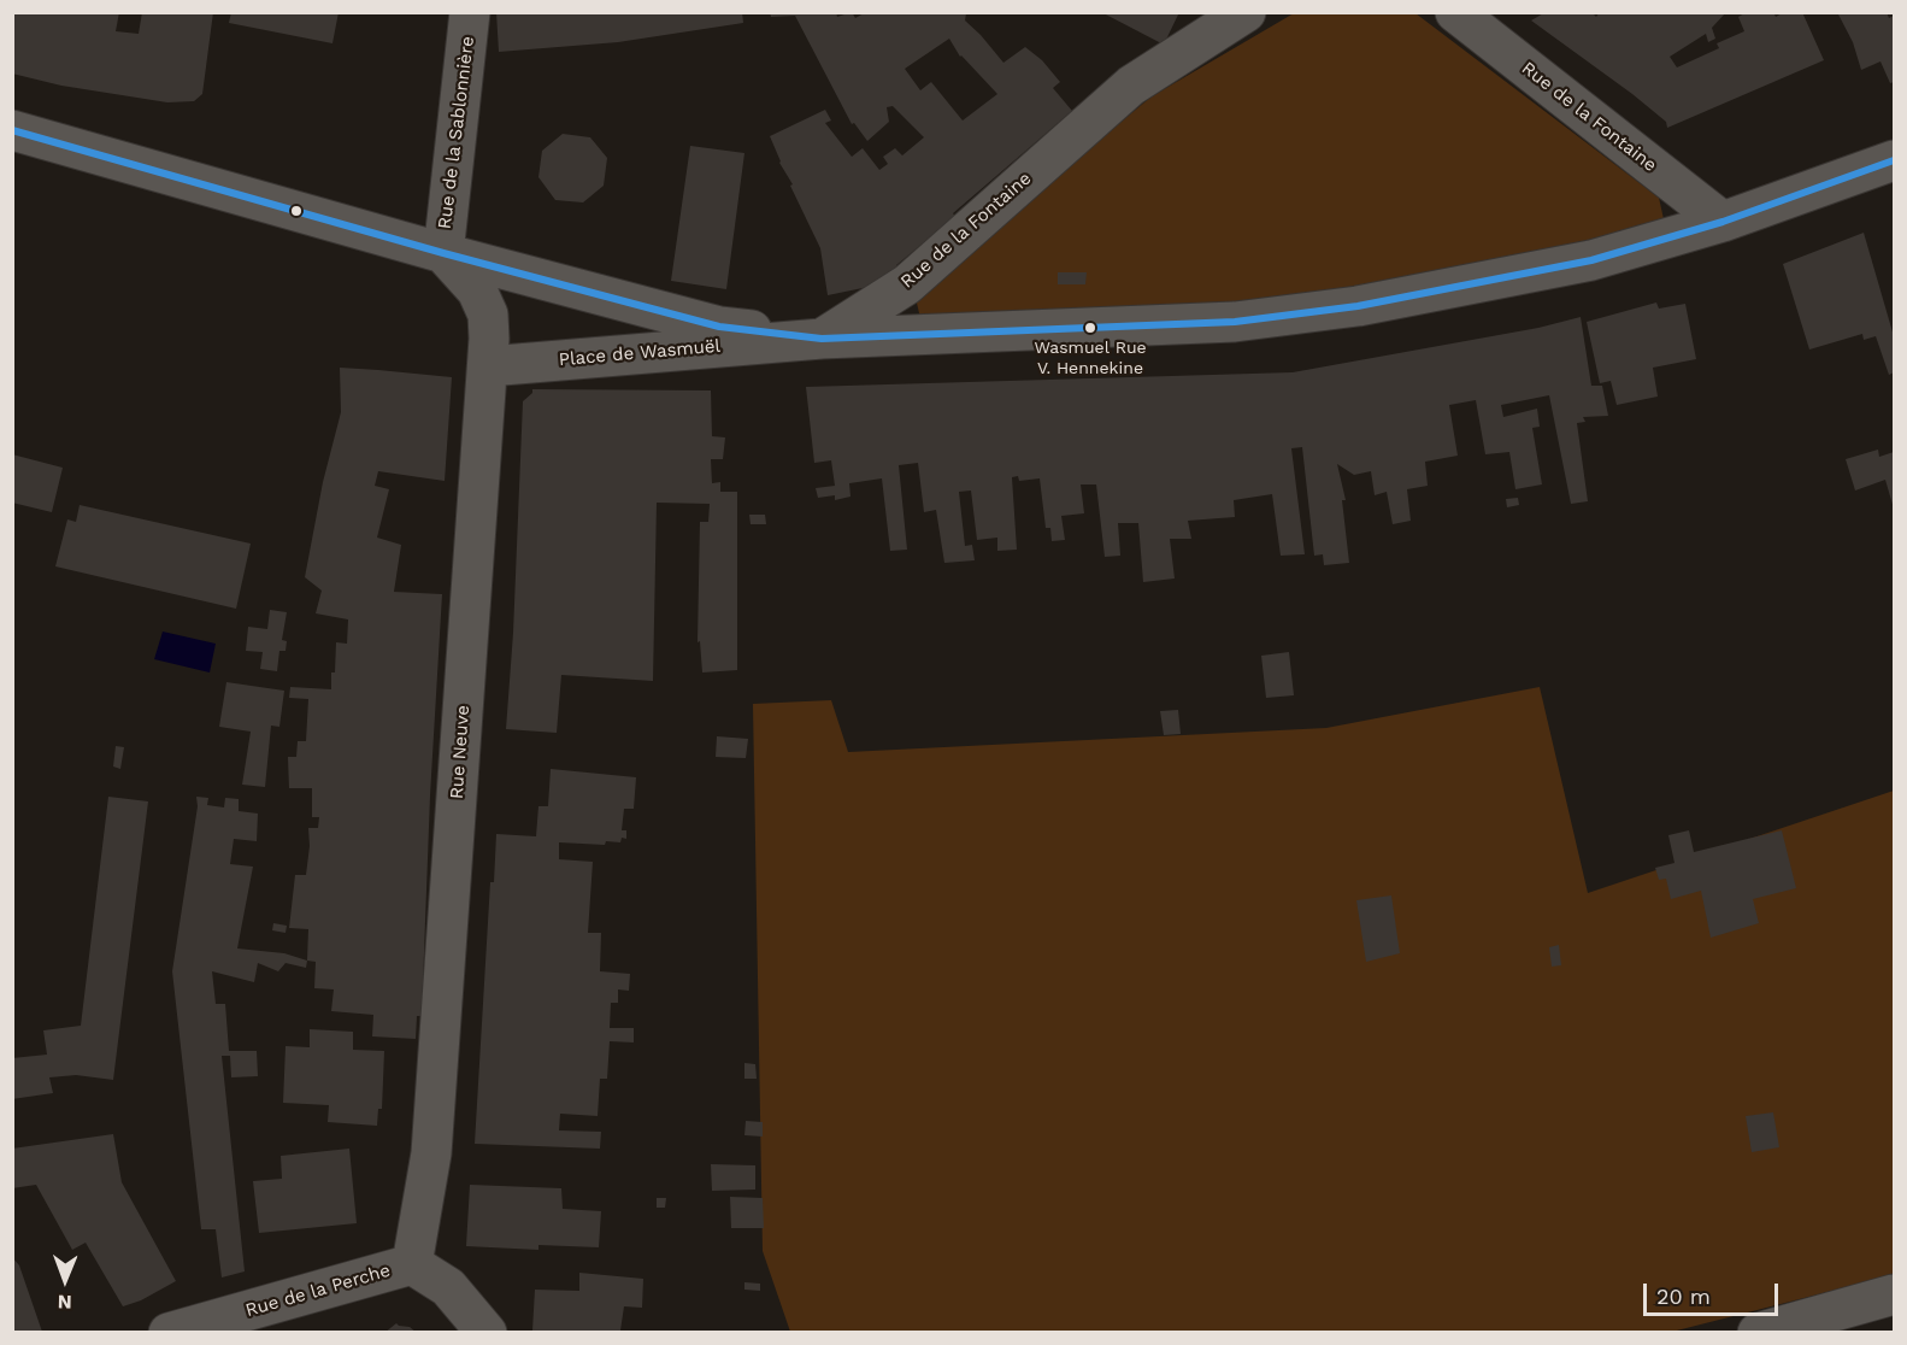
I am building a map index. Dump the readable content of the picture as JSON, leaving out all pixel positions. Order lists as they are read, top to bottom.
{
  "streets": {
    "street": [
      "Rue de la Fontaine",
      "Rue de la Sablonnière",
      "Place de Wasmuël",
      "Rue Neuve",
      "Rue de la Perche"
    ]
  },
  "crossings": [
    ["Rue de la Fontaine", "Place de Wasmuël"],
    ["Rue de la Sablonnière", "Place de Wasmuël"],
    ["Rue de la Sablonnière", "Rue Neuve"],
    ["Place de Wasmuël", "Rue Neuve"],
    ["Rue Neuve", "Rue de la Perche"]
  ],
  "places": ["Wasmuel Rue V. Hennekine"],
  "scale_bar": "20 m",
  "north": "bottom"
}
